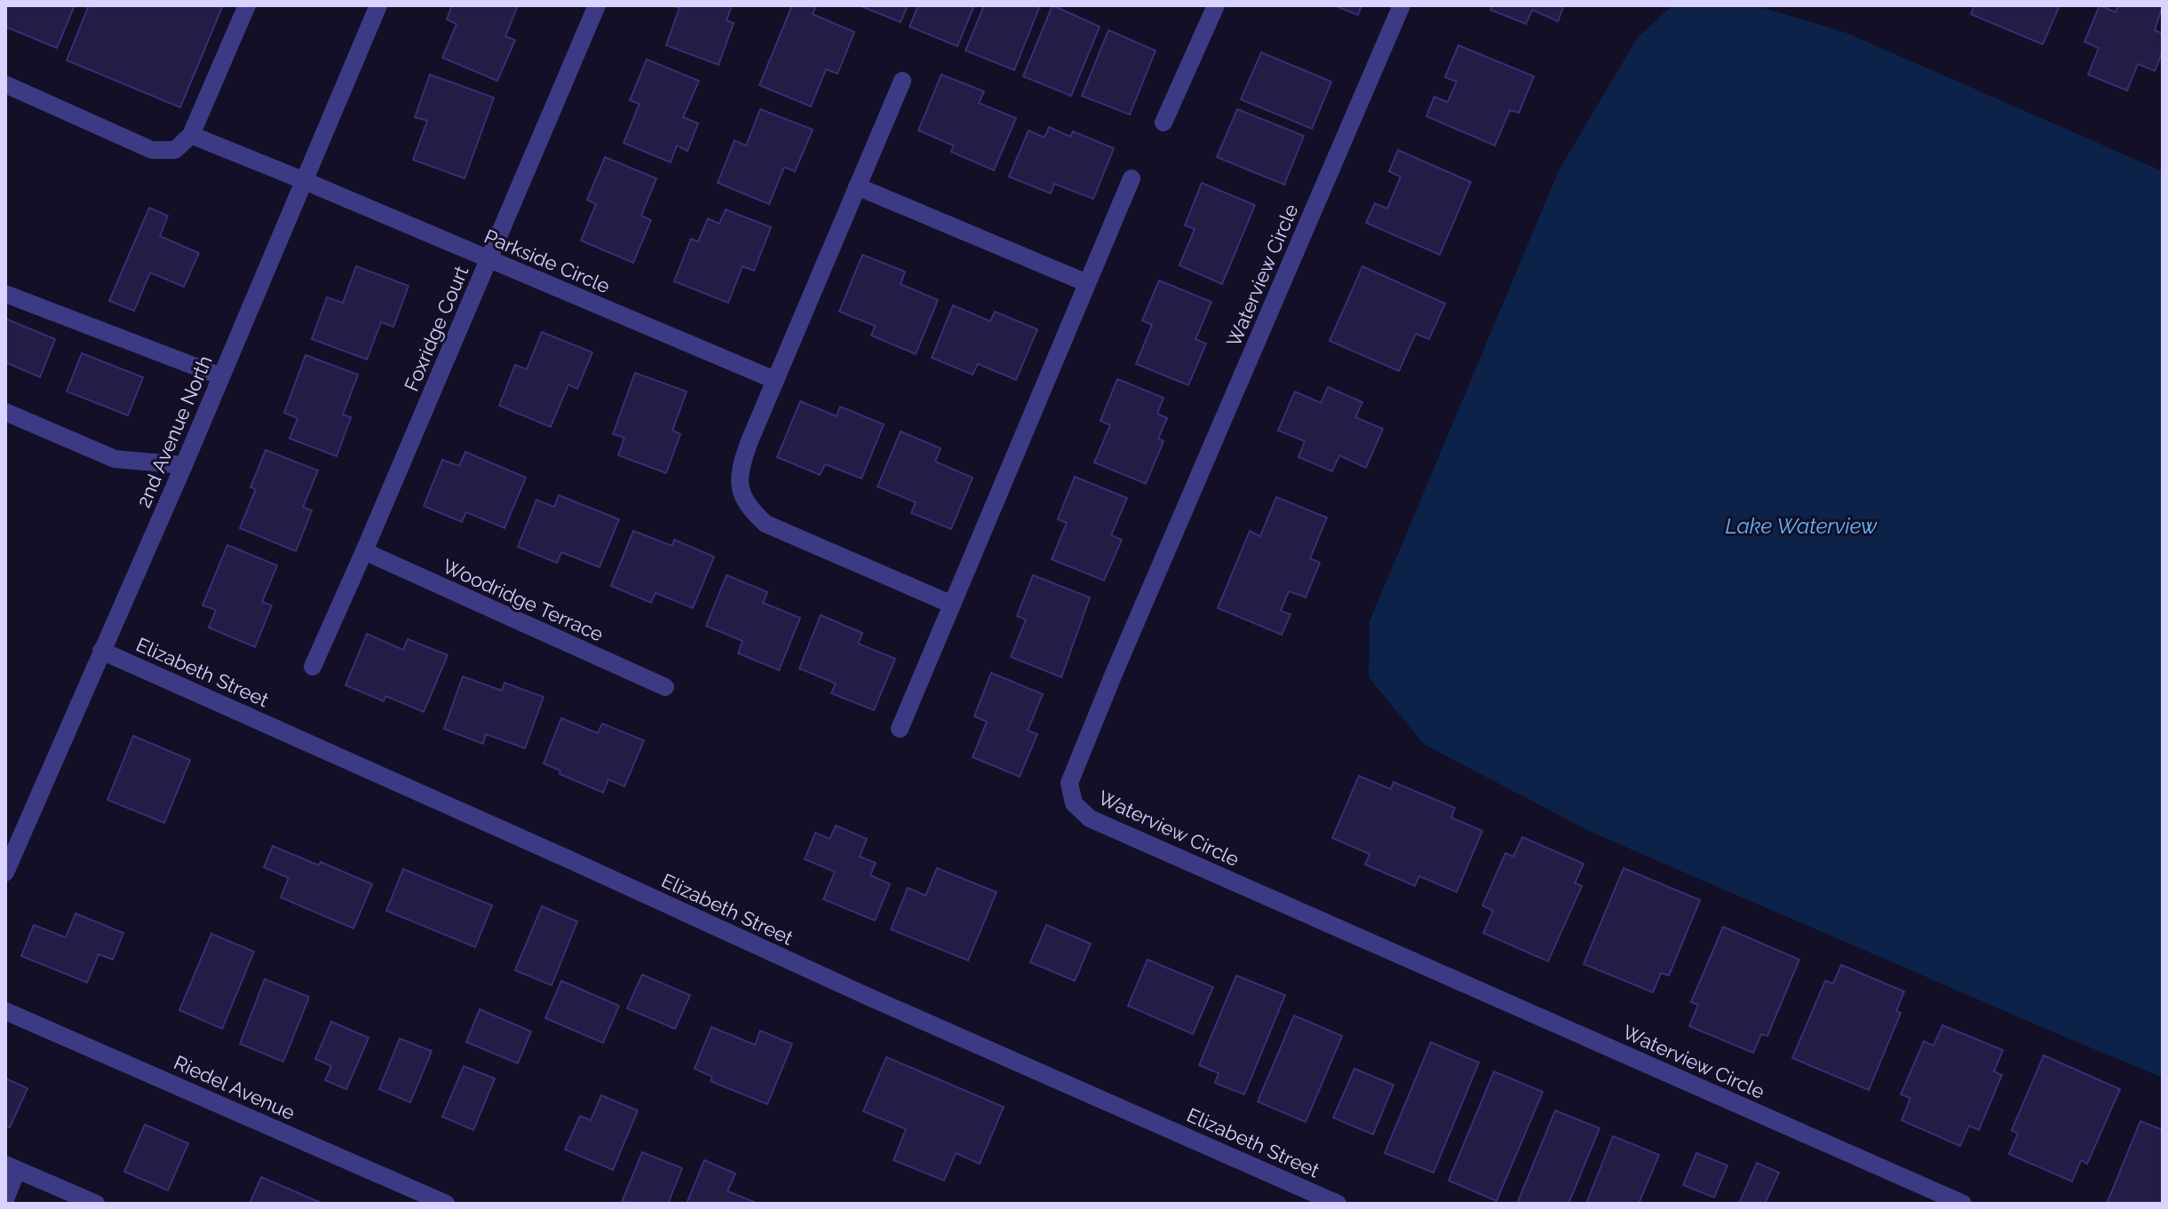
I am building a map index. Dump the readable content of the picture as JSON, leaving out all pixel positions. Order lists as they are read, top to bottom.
{
  "streets": {
    "street": [
      "Parkside Circle",
      "Waterview Circle",
      "Foxridge Court",
      "2nd Avenue North",
      "Woodridge Terrace",
      "Elizabeth Street",
      "Riedel Avenue"
    ]
  },
  "crossings": [
    ["Parkside Circle", "Foxridge Court"],
    ["Parkside Circle", "2nd Avenue North"],
    ["Foxridge Court", "Woodridge Terrace"],
    ["2nd Avenue North", "Elizabeth Street"]
  ],
  "water": ["Lake Waterview"]
}
